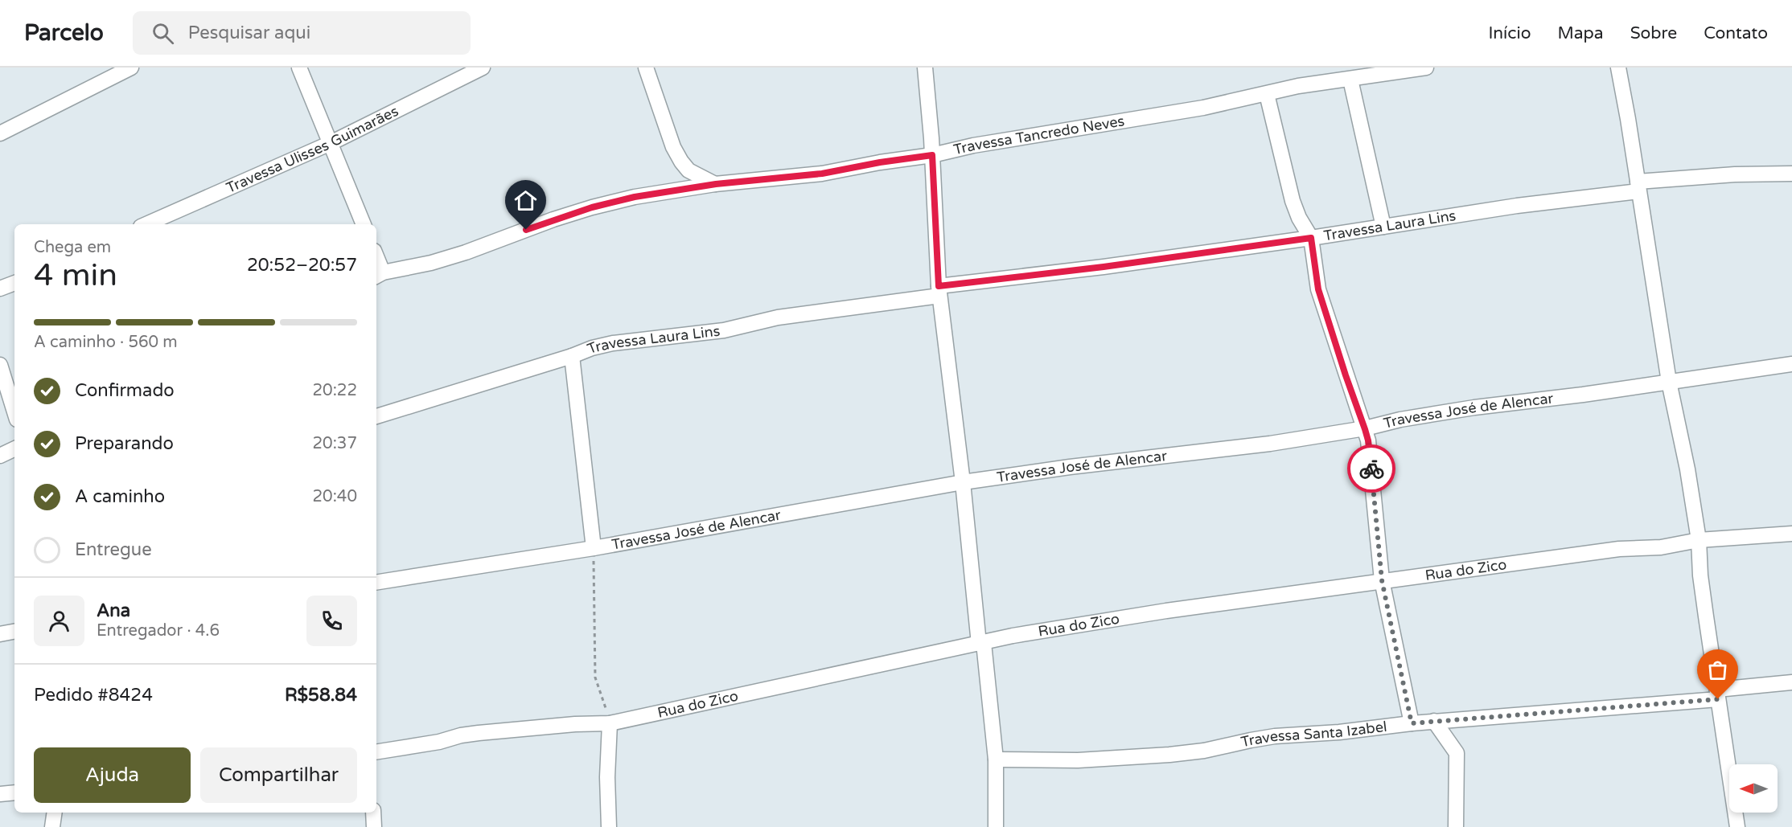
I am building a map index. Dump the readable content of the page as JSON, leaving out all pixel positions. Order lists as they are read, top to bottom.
{
  "streets": {
    "street": [
      "Travessa Tancredo Neves",
      "Travessa Ulisses Guimarães",
      "Travessa Laura Lins",
      "Travessa José de Alencar",
      "Rua do Zico",
      "Travessa Santa Izabel"
    ]
  },
  "north": "left",
  "page": {
    "header": "Parcelo",
    "search": "Pesquisar aqui",
    "nav": [
      "Início",
      "Mapa",
      "Sobre",
      "Contato"
    ],
    "heading": ["4 min", "Chega em", "20:52–20:57"],
    "panel": [
      "Ana",
      "Entregador · 4.6",
      "Pedido #8424",
      "R$58.84"
    ],
    "bar": "A caminho · 560 m",
    "list": [
      ["Confirmado", "20:22"],
      ["Preparando", "20:37"],
      ["A caminho", "20:40"],
      "Entregue"
    ],
    "buttons": ["Ajuda", "Compartilhar"]
  }
}
